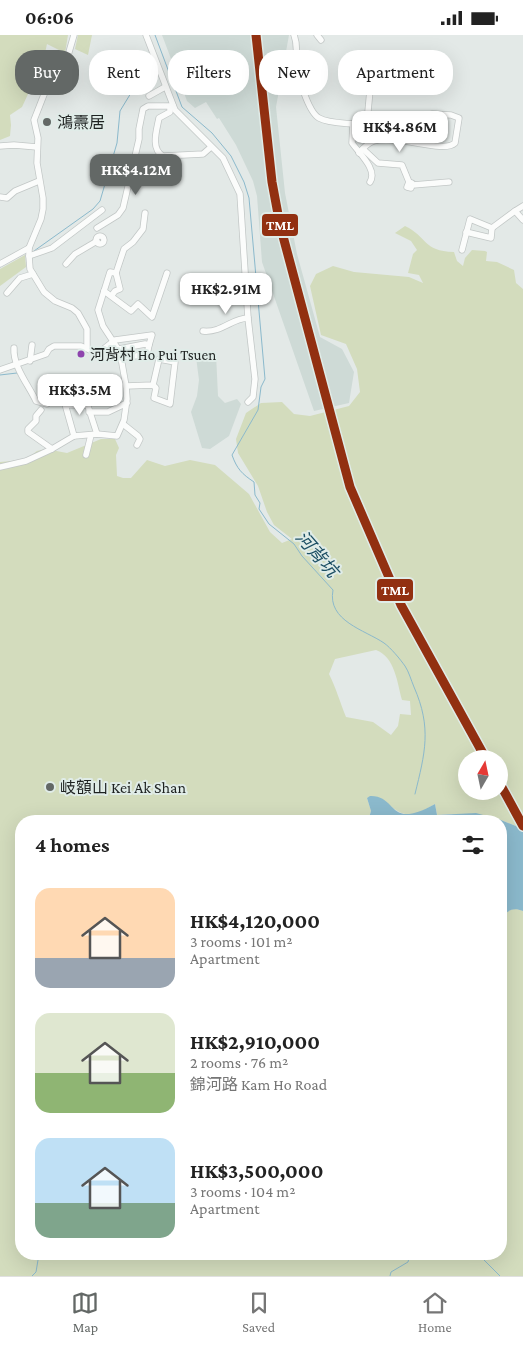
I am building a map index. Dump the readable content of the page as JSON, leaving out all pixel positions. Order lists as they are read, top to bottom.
{
  "water": ["河背坑"],
  "places": ["鴻燾居", "河背村 Ho Pui Tsuen", "岐額山 Kei Ak Shan"],
  "lines": ["transit line TML"],
  "north": "top",
  "page": {
    "status": "06:06",
    "chip": [
      "Buy",
      "Rent",
      "Filters",
      "New",
      "Apartment"
    ],
    "price": [
      "HK$4.86M",
      "HK$4.12M",
      "HK$2.91M",
      "HK$3.5M"
    ],
    "heading": "4 homes",
    "list": [
      {
        "name": "HK$4,120,000",
        "note": "3 rooms · 101 m² · Apartment"
      },
      {
        "name": "HK$2,910,000",
        "note": "2 rooms · 76 m² · 錦河路 Kam Ho Road"
      },
      {
        "name": "HK$3,500,000",
        "note": "3 rooms · 104 m² · Apartment"
      }
    ],
    "tabs": ["Map", "Saved", "Home"]
  }
}
